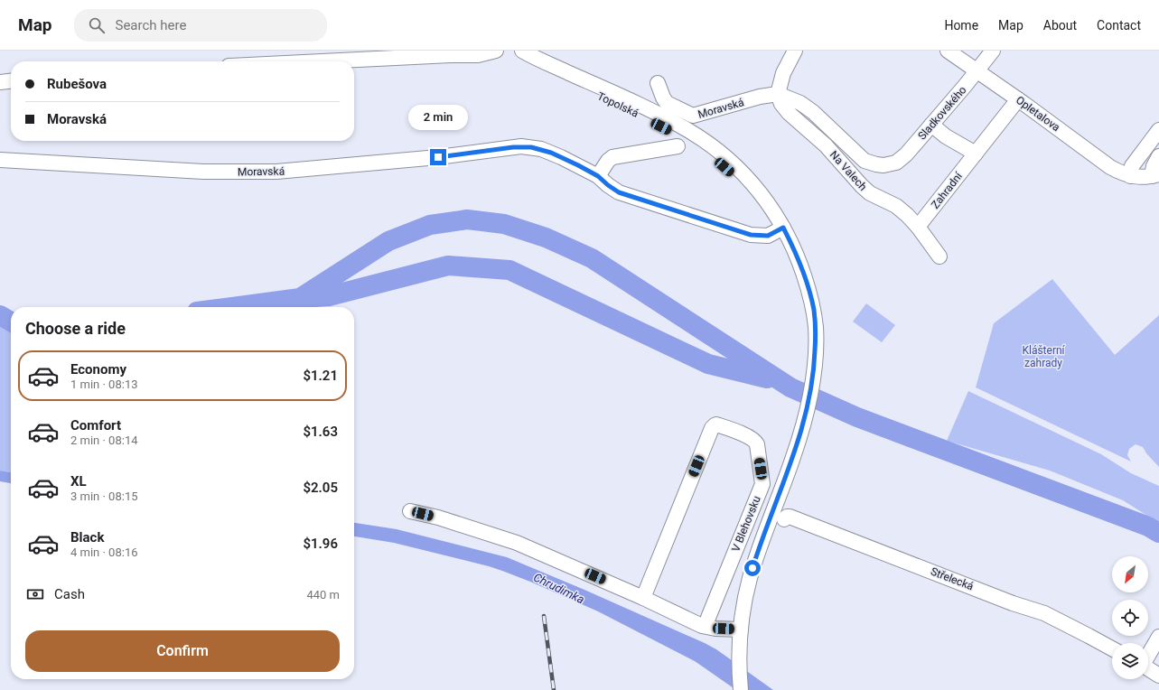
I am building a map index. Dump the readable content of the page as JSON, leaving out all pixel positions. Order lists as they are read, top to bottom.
{
  "streets": {
    "street": [
      "Topolská",
      "Moravská",
      "Sladkovského",
      "Opletalova",
      "Na Valech",
      "Zahradní",
      "V Blehovsku",
      "Střelecká"
    ]
  },
  "crossings": [
    ["Topolská", "Moravská"],
    ["Moravská", "Na Valech"],
    ["Sladkovského", "Opletalova"],
    ["Sladkovského", "Na Valech"],
    ["Opletalova", "Zahradní"],
    ["Na Valech", "Zahradní"]
  ],
  "water": ["Chrudimka"],
  "parks": ["Klášterní zahrady"],
  "north": "bottom left",
  "page": {
    "header": "Map",
    "search": "Search here",
    "nav": [
      "Home",
      "Map",
      "About",
      "Contact"
    ],
    "banner": ["Rubešova", "Moravská"],
    "bubble": "2 min",
    "heading": "Choose a ride",
    "list": [
      {
        "name": "Economy",
        "note": "1 min · 08:13",
        "value": "$1.21"
      },
      {
        "name": "Comfort",
        "note": "2 min · 08:14",
        "value": "$1.63"
      },
      {
        "name": "XL",
        "note": "3 min · 08:15",
        "value": "$2.05"
      },
      {
        "name": "Black",
        "note": "4 min · 08:16",
        "value": "$1.96"
      }
    ],
    "pay": ["Cash", "440 m"],
    "buttons": "Confirm"
  }
}
